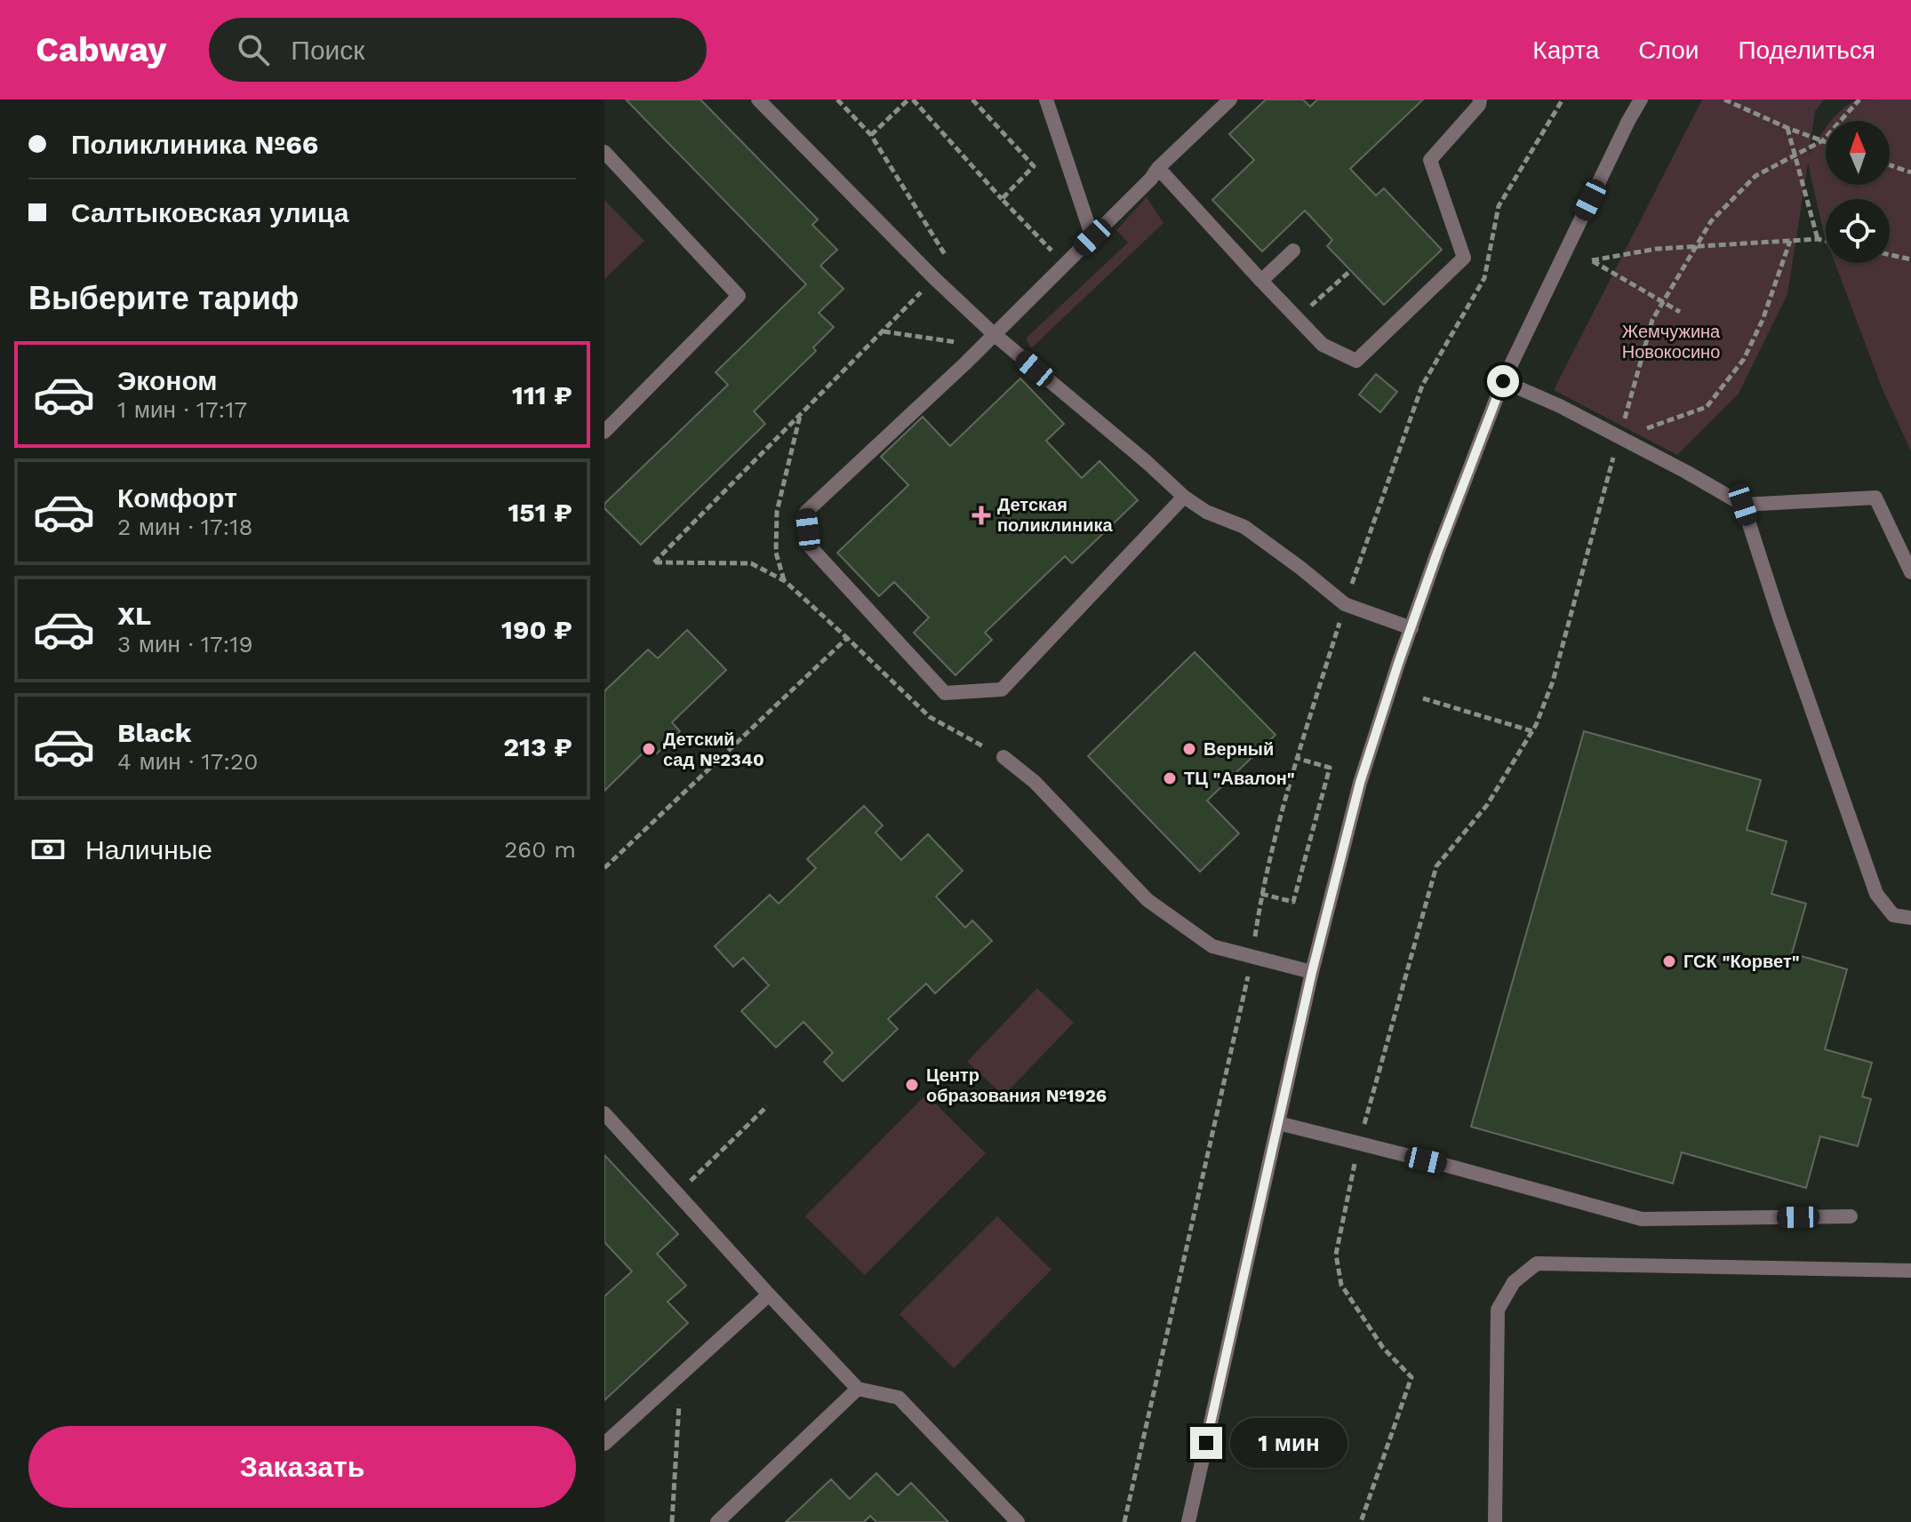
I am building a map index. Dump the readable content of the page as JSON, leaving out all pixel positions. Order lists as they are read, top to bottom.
{
  "parks": ["Жемчужина Новокосино"],
  "places": {
    "health": ["Детская поликлиника"],
    "other": [
      "Детский сад №2340",
      "Верный",
      "ТЦ \"Авалон\"",
      "ГСК \"Корвет\"",
      "Центр образования №1926"
    ]
  },
  "north": "top",
  "page": {
    "header": "Cabway",
    "search": "Поиск",
    "nav": ["Карта", "Слои", "Поделиться"],
    "banner": ["Поликлиника №66", "Салтыковская улица"],
    "heading": "Выберите тариф",
    "list": [
      {
        "name": "Эконом",
        "note": "1 мин · 17:17",
        "value": "111 ₽"
      },
      {
        "name": "Комфорт",
        "note": "2 мин · 17:18",
        "value": "151 ₽"
      },
      {
        "name": "XL",
        "note": "3 мин · 17:19",
        "value": "190 ₽"
      },
      {
        "name": "Black",
        "note": "4 мин · 17:20",
        "value": "213 ₽"
      }
    ],
    "pay": ["Наличные", "260 m"],
    "buttons": "Заказать",
    "bubble": "1 мин"
  }
}
